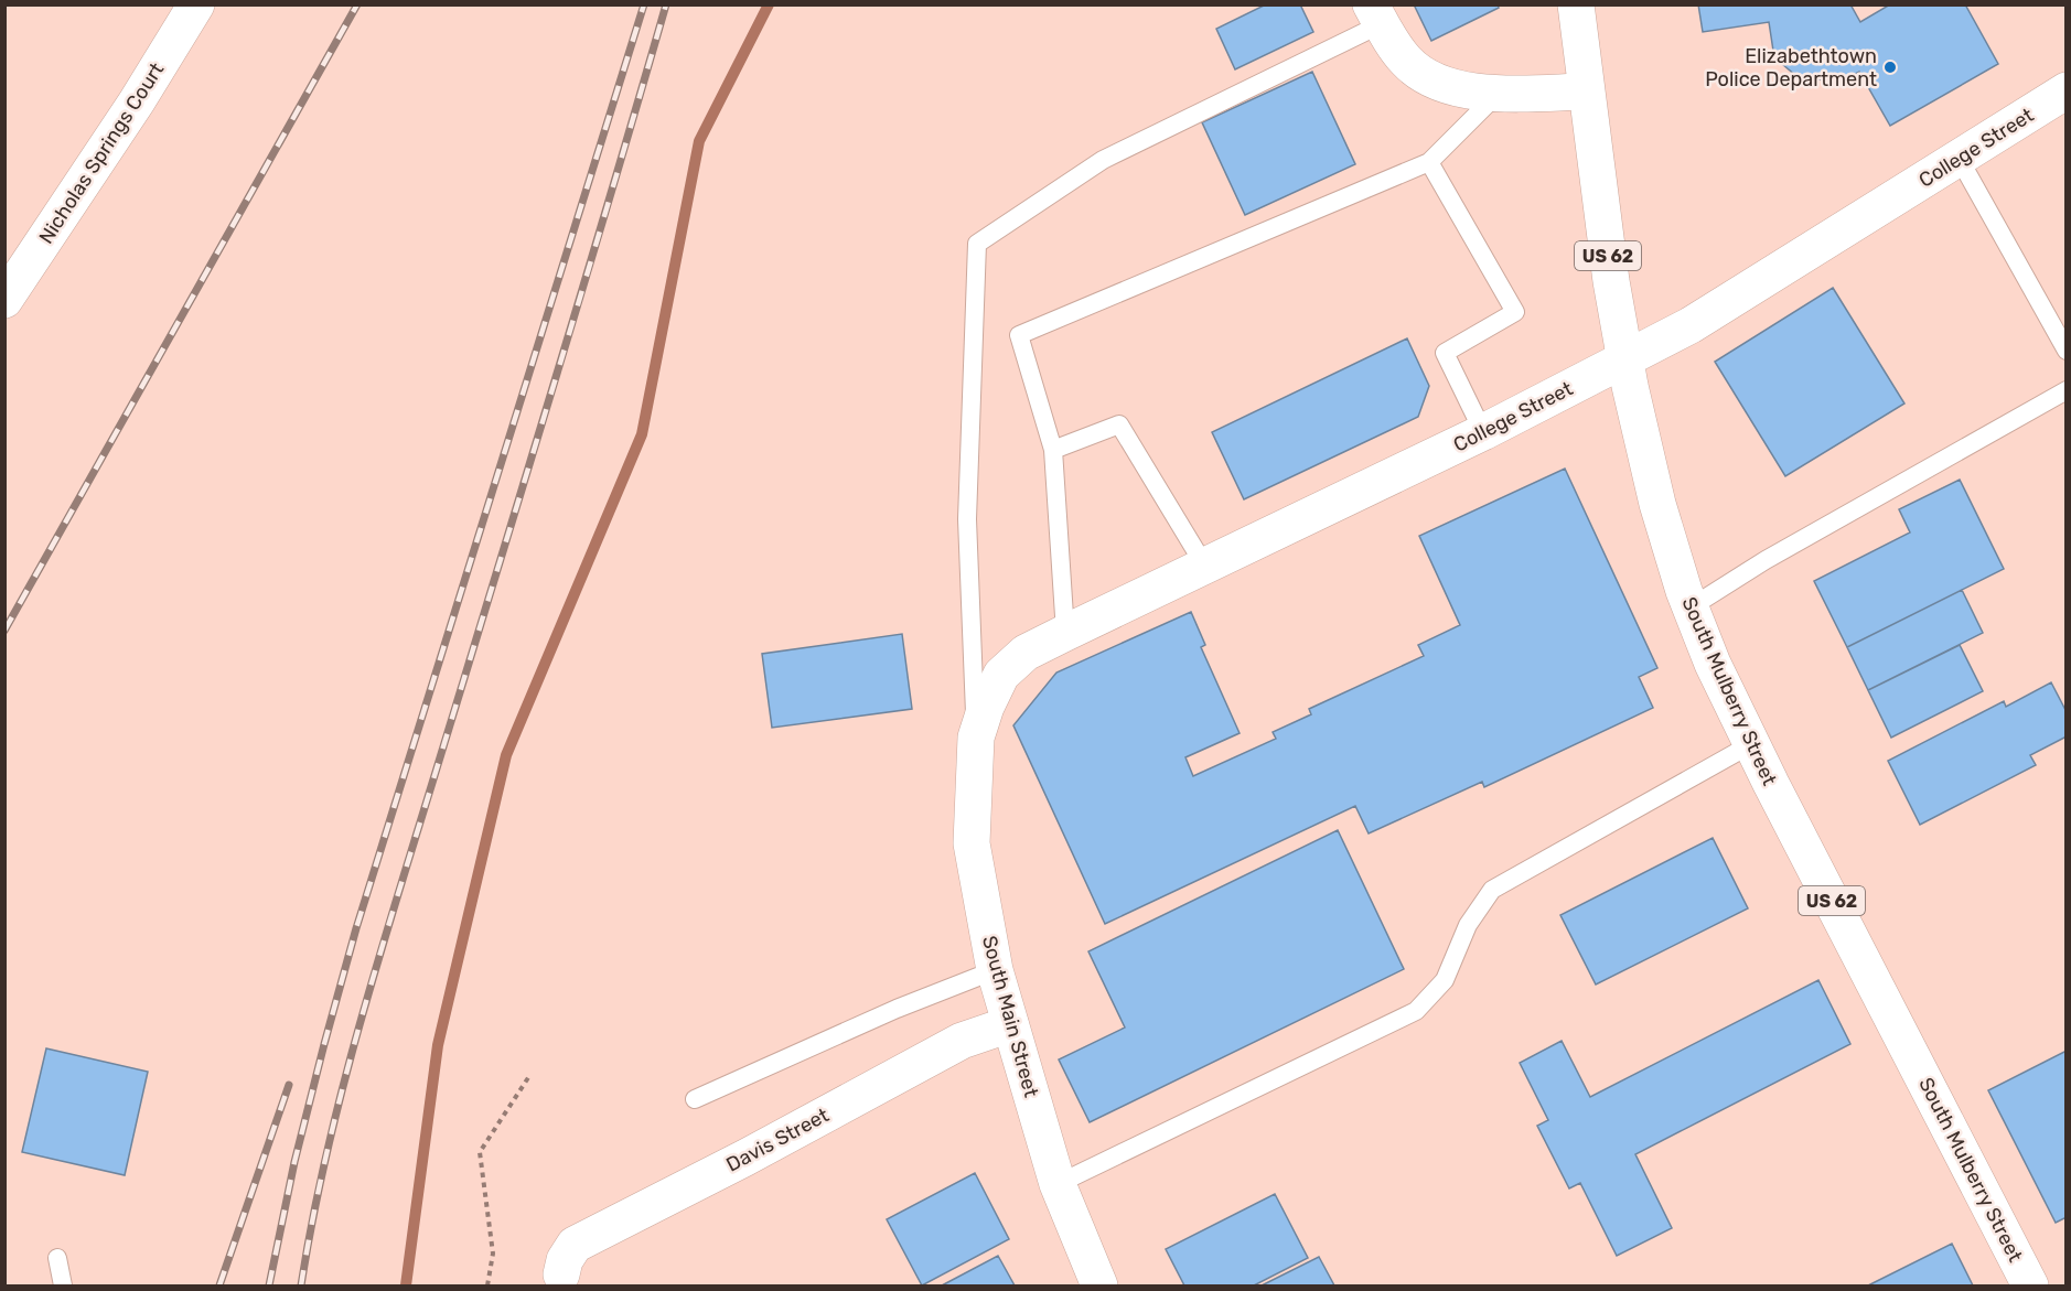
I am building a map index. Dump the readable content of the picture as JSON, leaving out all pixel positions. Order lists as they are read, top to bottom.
{
  "streets": {
    "street": [
      "College Street",
      "Nicholas Springs Court",
      "US 62",
      "South Mulberry Street",
      "South Main Street",
      "Davis Street"
    ]
  },
  "crossings": [
    ["College Street", "South Mulberry Street"],
    ["College Street", "South Main Street"],
    ["South Main Street", "Davis Street"]
  ],
  "places": ["Elizabethtown Police Department"]
}
